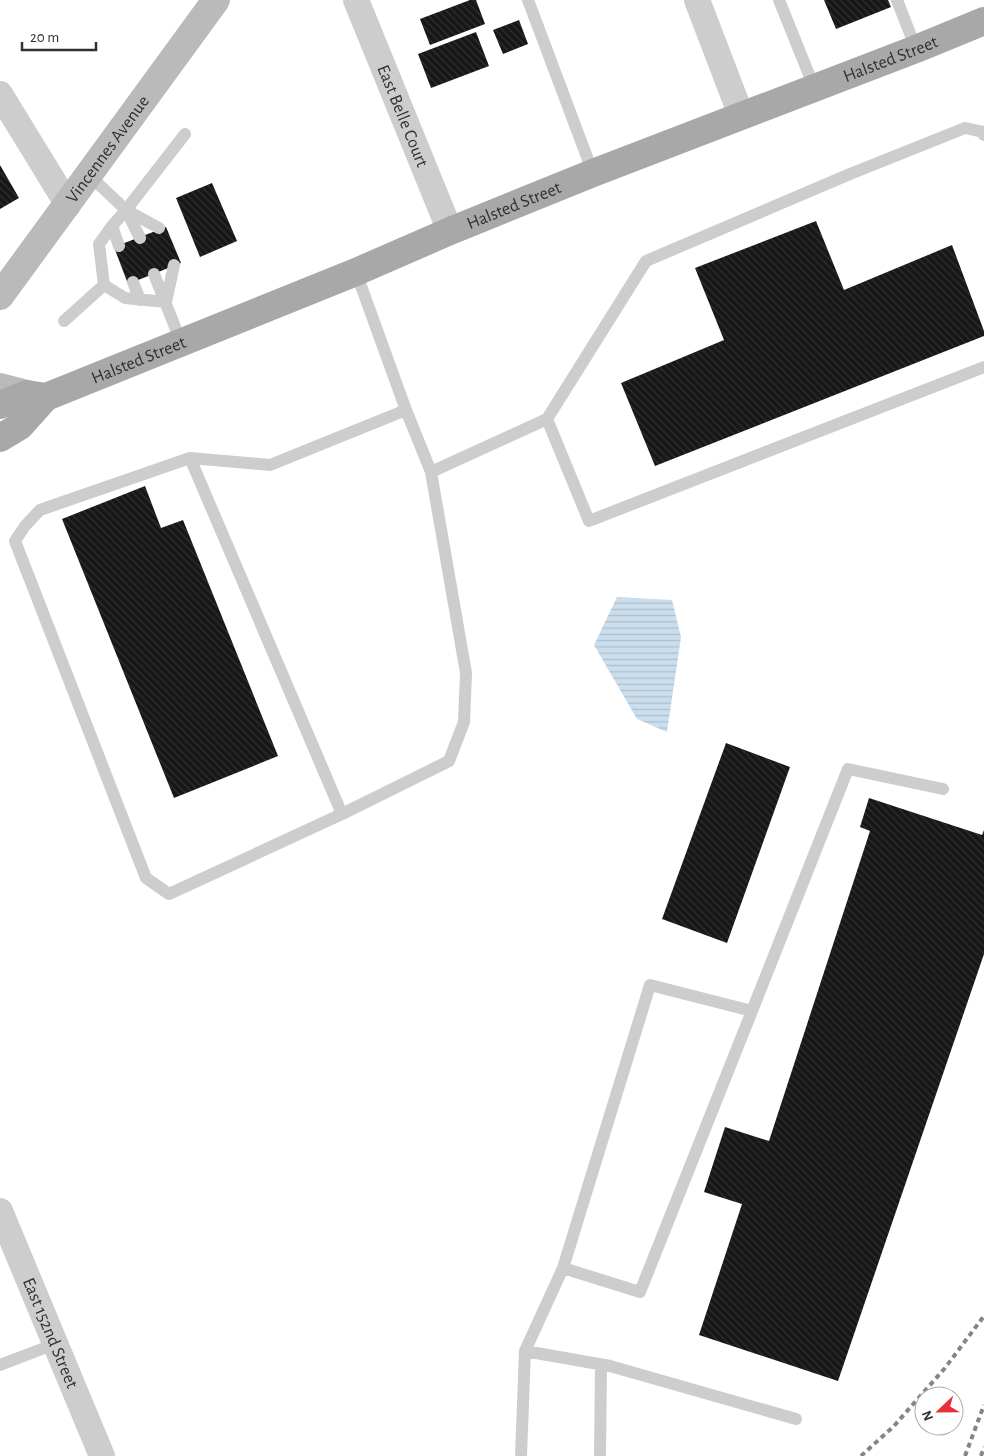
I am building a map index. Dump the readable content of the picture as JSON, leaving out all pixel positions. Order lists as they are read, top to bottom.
{
  "streets": {
    "main road": ["Halsted Street"],
    "street": ["East Belle Court", "Vincennes Avenue", "East 152nd Street"]
  },
  "crossings": [
    ["Halsted Street", "East Belle Court"]
  ],
  "scale_bar": "20 m",
  "north": "left"
}
